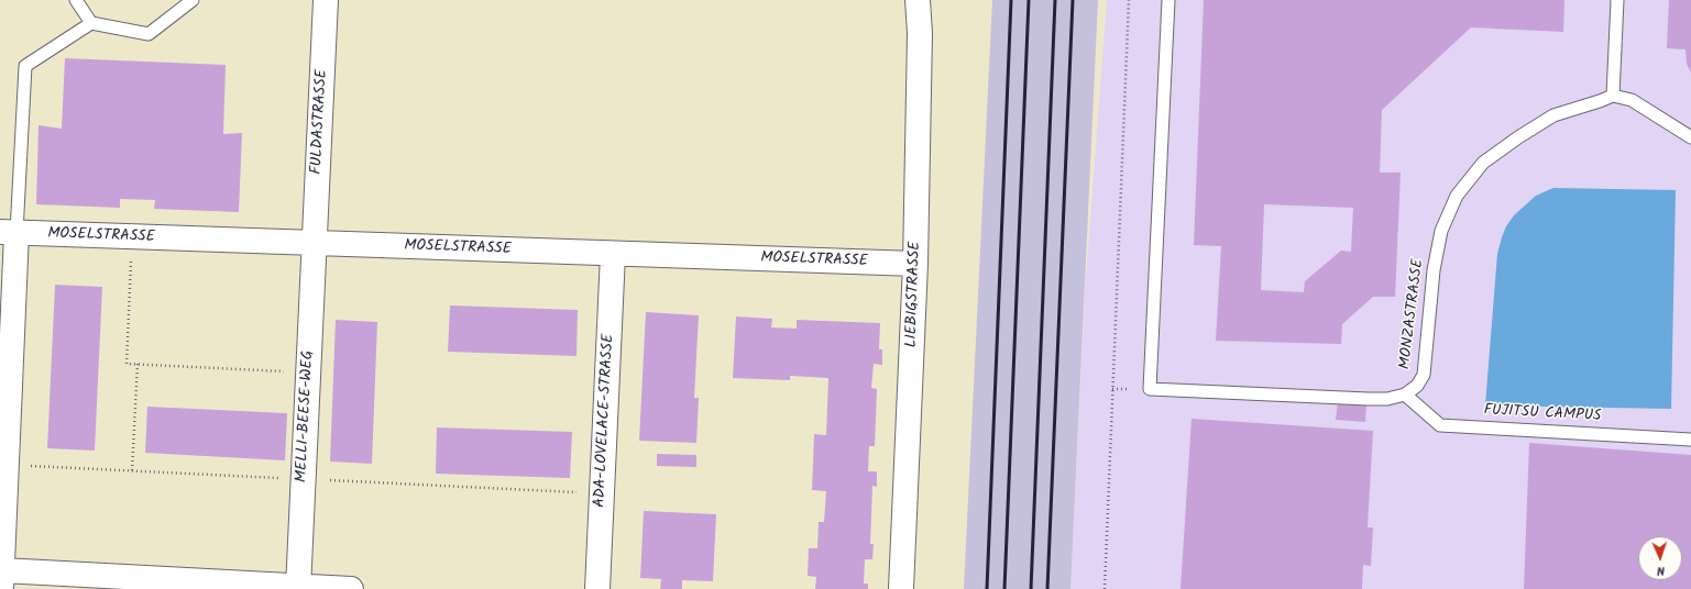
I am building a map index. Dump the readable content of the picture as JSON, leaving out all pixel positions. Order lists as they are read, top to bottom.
{
  "streets": {
    "street": [
      "FULDASTRASSE",
      "MOSELSTRASSE",
      "LIEBIGSTRASSE",
      "MELLI-BEESE-WEG",
      "ADA-LOVELACE-STRASSE"
    ],
    "lane": ["MONZASTRASSE", "FUJITSU CAMPUS"]
  },
  "crossings": [
    ["FULDASTRASSE", "MOSELSTRASSE"],
    ["FULDASTRASSE", "MELLI-BEESE-WEG"],
    ["MOSELSTRASSE", "LIEBIGSTRASSE"],
    ["MOSELSTRASSE", "MELLI-BEESE-WEG"],
    ["MOSELSTRASSE", "ADA-LOVELACE-STRASSE"],
    ["MONZASTRASSE", "FUJITSU CAMPUS"]
  ],
  "north": "bottom"
}
